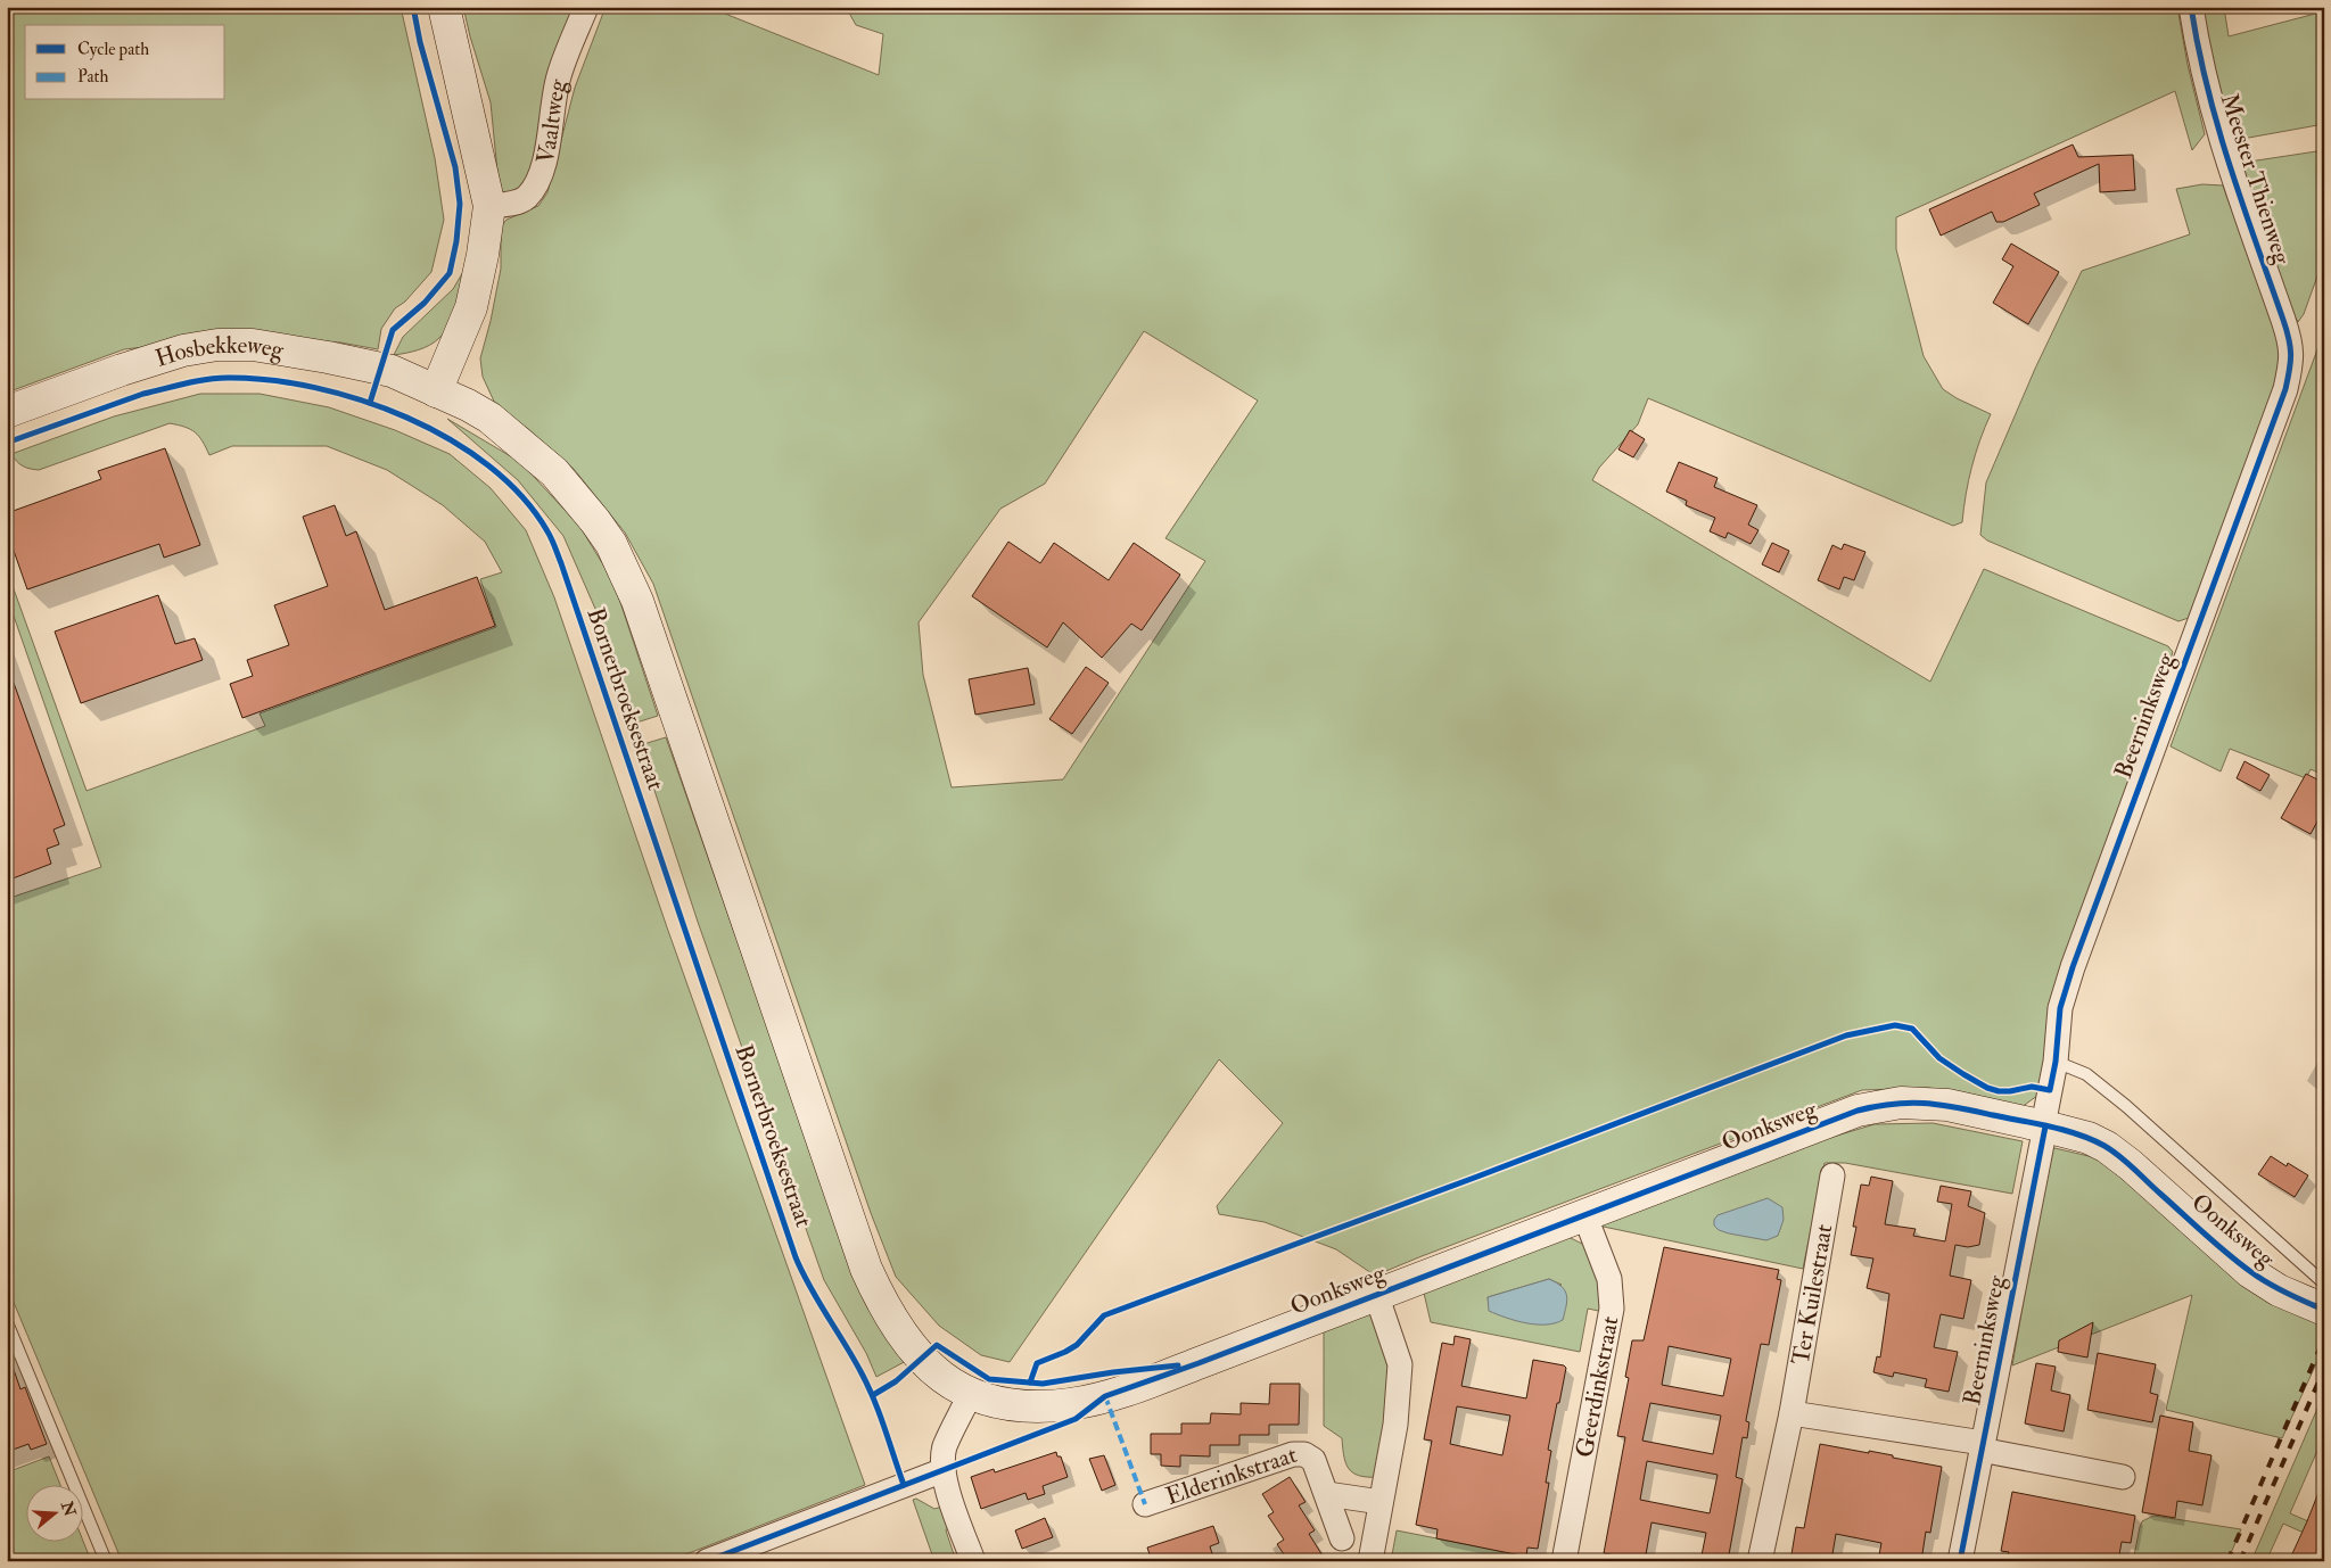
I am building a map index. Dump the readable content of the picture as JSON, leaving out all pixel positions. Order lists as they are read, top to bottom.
{
  "streets": {
    "main road": ["Hosbekkeweg", "Bornerbroeksestraat", "Oonksweg"],
    "street": [
      "Vaaltweg",
      "Meester Thienweg",
      "Beerninksweg",
      "Ter Kuilestraat",
      "Geerdinkstraat",
      "Elderinkstraat"
    ]
  },
  "crossings": [
    ["Meester Thienweg", "Beerninksweg"],
    ["Hosbekkeweg", "Bornerbroeksestraat"],
    ["Bornerbroeksestraat", "Oonksweg"],
    ["Beerninksweg", "Oonksweg"],
    ["Oonksweg", "Geerdinkstraat"]
  ],
  "legend": ["Cycle path", "Path"],
  "north": "right"
}
